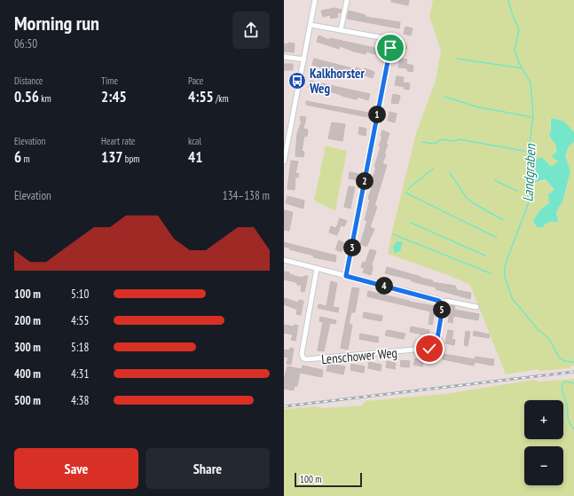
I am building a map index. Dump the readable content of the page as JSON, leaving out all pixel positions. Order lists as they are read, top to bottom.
{
  "streets": {
    "street": ["Lenschower Weg"]
  },
  "water": ["Landgraben"],
  "places": {
    "bus stop": ["Kalkhorster Weg"]
  },
  "scale_bar": "100 m",
  "page": {
    "heading": ["Morning run", "06:50"],
    "stats": [
      ["Distance", "0.56 km"],
      ["Time", "2:45"],
      ["Pace", "4:55 /km"],
      ["Elevation", "6 m"],
      ["Heart rate", "137 bpm"],
      ["kcal", "41"]
    ],
    "pins": [
      "1",
      "2",
      "3",
      "4",
      "5"
    ],
    "chart": ["Elevation", "134–138 m"],
    "list": [
      {
        "name": "100 m",
        "note": "5:10"
      },
      {
        "name": "200 m",
        "note": "4:55"
      },
      {
        "name": "300 m",
        "note": "5:18"
      },
      {
        "name": "400 m",
        "note": "4:31"
      },
      {
        "name": "500 m",
        "note": "4:38"
      }
    ],
    "map_buttons": ["+", "−"],
    "buttons": ["Save", "Share"],
    "scale": "100 m"
  }
}
